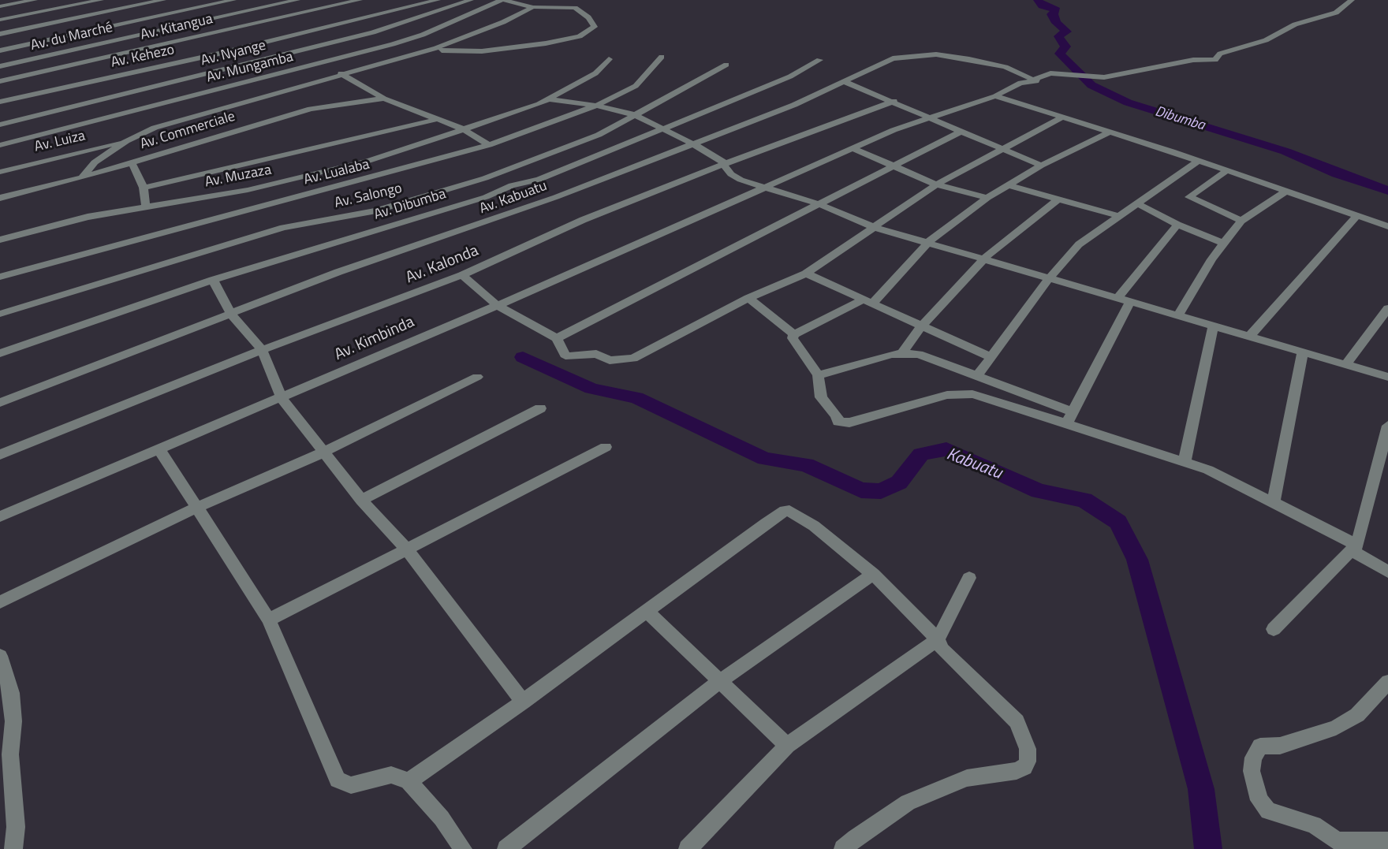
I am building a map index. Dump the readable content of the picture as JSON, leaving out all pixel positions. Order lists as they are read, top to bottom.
{
  "streets": {
    "street": [
      "Av. Kitangua",
      "Av. du Marché",
      "Av. Nyange",
      "Av. Kehezo",
      "Av. Mungamba",
      "Av. Commerciale",
      "Av. Luiza",
      "Av. Lualaba",
      "Av. Muzaza",
      "Av. Salongo",
      "Av. Kabuatu",
      "Av. Dibumba",
      "Av. Kalonda",
      "Av. Kimbinda"
    ]
  },
  "crossings": [
    ["Av. Kabuatu", "Av. Kimbinda"]
  ],
  "water": ["Dibumba", "Kabuatu"]
}
